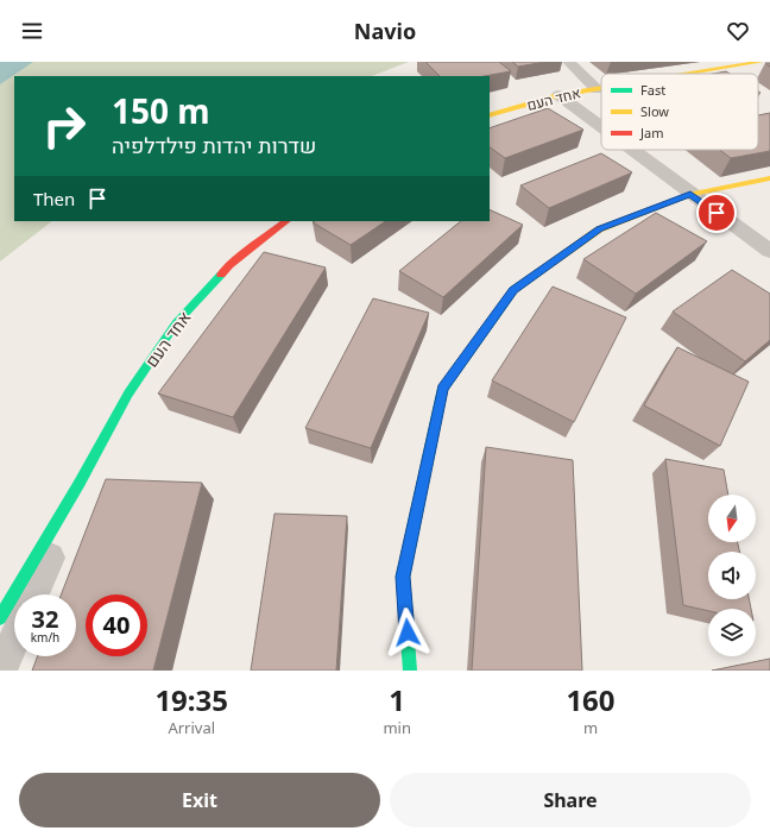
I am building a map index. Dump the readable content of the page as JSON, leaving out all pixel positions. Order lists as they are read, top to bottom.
{
  "streets": {
    "street": ["אחד העם"]
  },
  "legend": ["Fast", "Slow", "Jam"],
  "north": "bottom",
  "page": {
    "header": "Navio",
    "turn": ["150 m", "שדרות יהדות פילדלפיה"],
    "then": "Then",
    "speed": "32 km/h",
    "limit": "40",
    "eta": [
      "19:35",
      "Arrival",
      "1",
      "min",
      "160",
      "m"
    ],
    "buttons": ["Exit", "Share"]
  }
}
